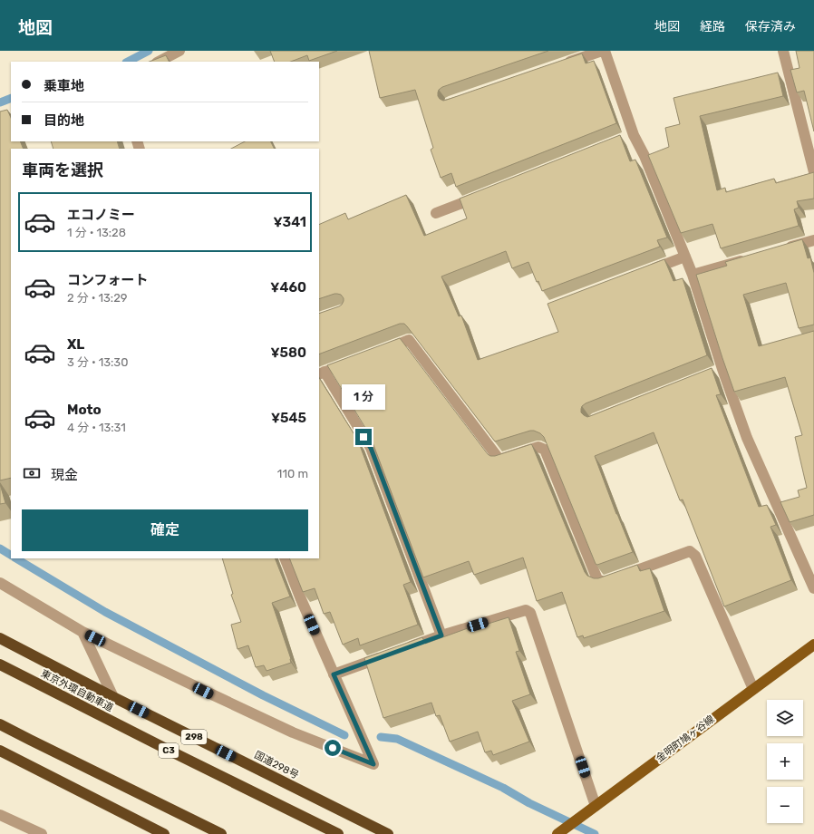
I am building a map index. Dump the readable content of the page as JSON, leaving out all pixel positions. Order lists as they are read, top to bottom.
{
  "streets": {
    "highway": [
      "東京外環自動車道",
      "298",
      "C3",
      "国道298号"
    ],
    "main road": ["金明町鳩ヶ谷線"]
  },
  "page": {
    "header": "地図",
    "nav": ["地図", "経路", "保存済み"],
    "banner": ["乗車地", "目的地"],
    "heading": "車両を選択",
    "list": [
      {
        "name": "エコノミー",
        "note": "1 分 · 13:28",
        "value": "¥341"
      },
      {
        "name": "コンフォート",
        "note": "2 分 · 13:29",
        "value": "¥460"
      },
      {
        "name": "XL",
        "note": "3 分 · 13:30",
        "value": "¥580"
      },
      {
        "name": "Moto",
        "note": "4 分 · 13:31",
        "value": "¥545"
      }
    ],
    "bubble": "1 分",
    "pay": ["現金", "110 m"],
    "buttons": "確定",
    "map_buttons": ["+", "−"]
  }
}
